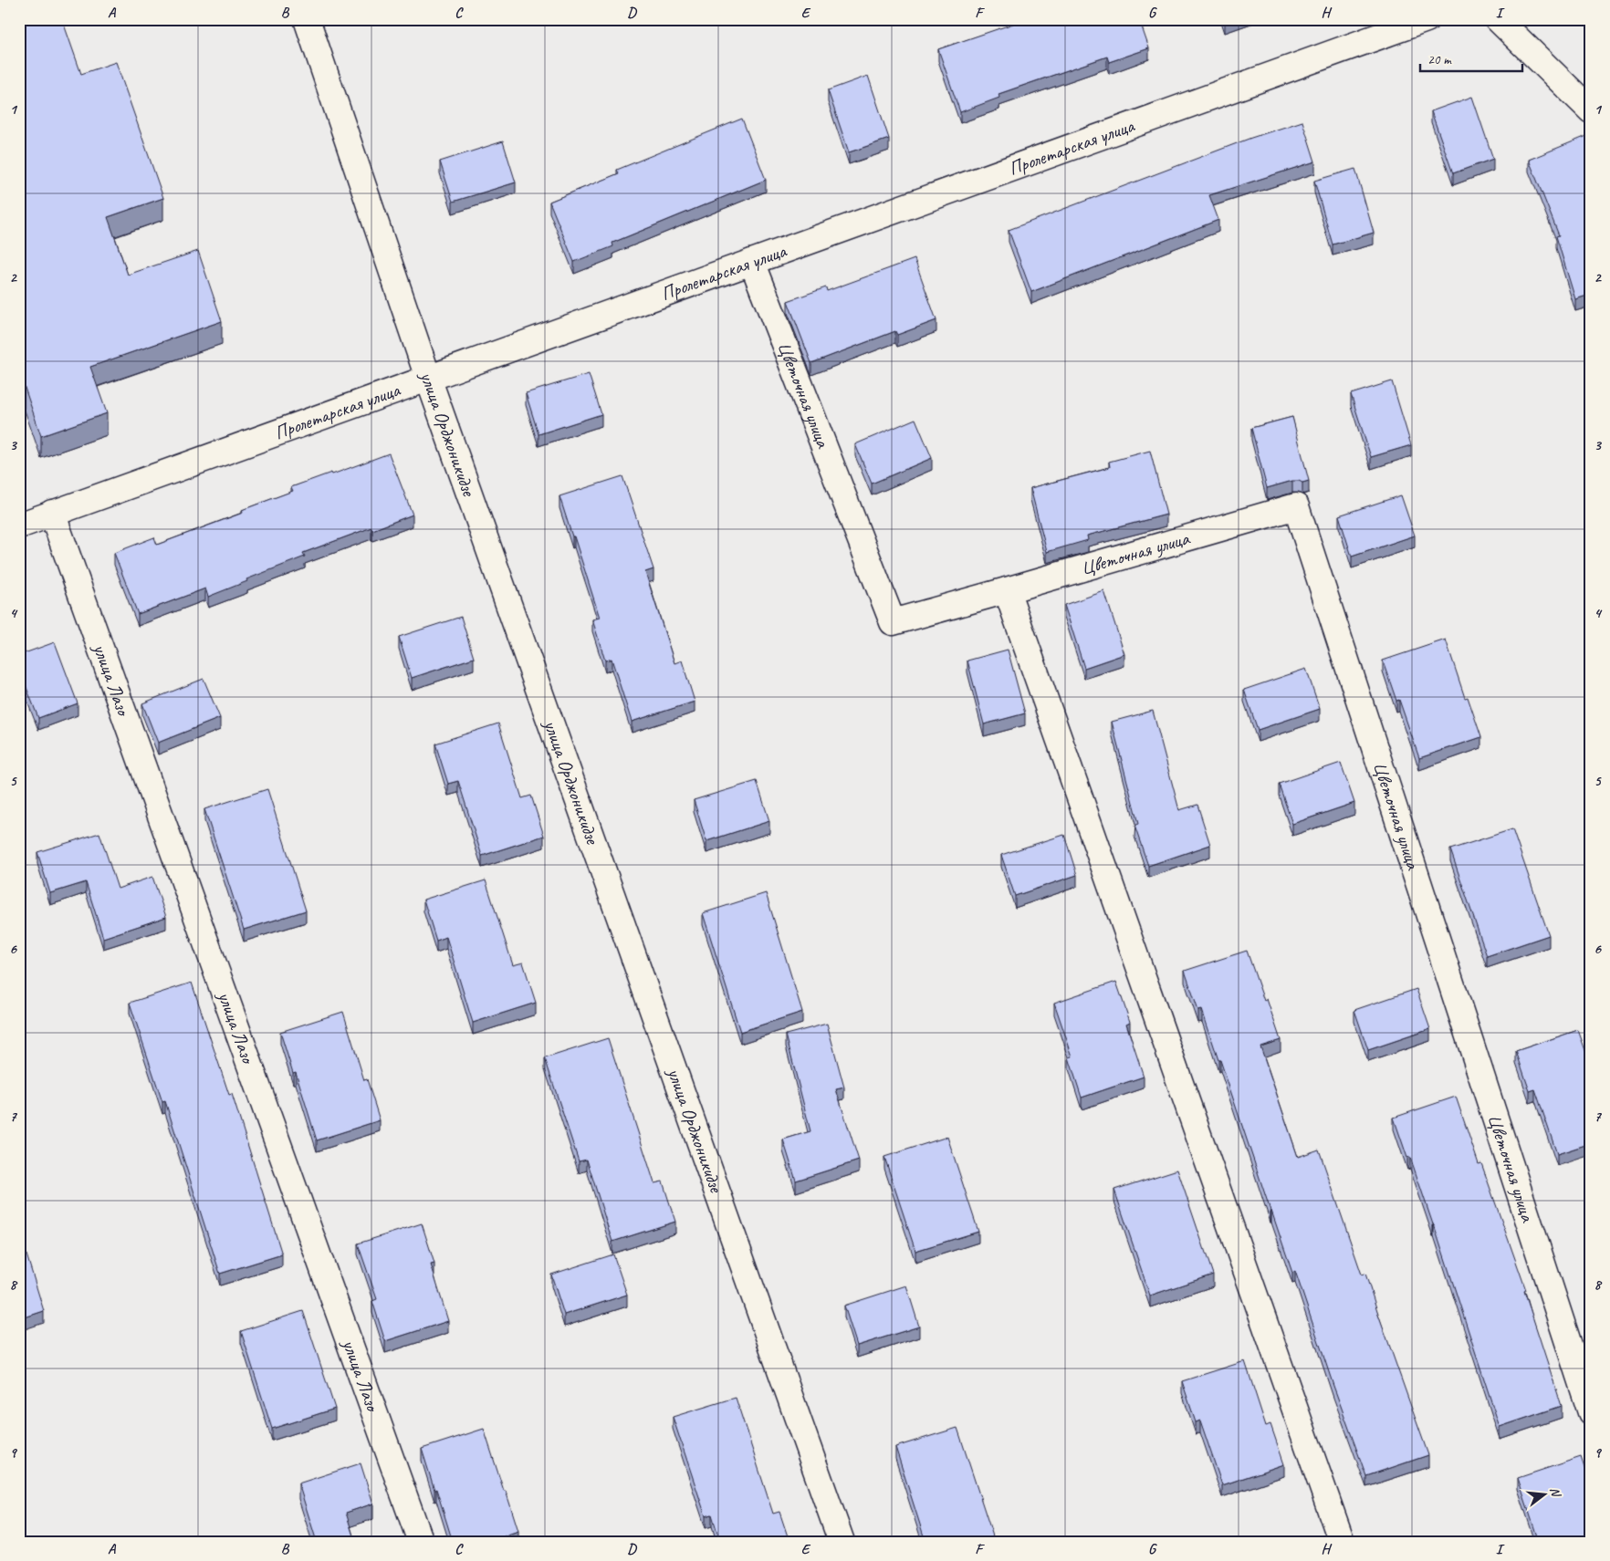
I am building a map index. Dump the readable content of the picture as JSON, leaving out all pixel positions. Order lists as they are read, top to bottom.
{
  "streets": {
    "street": [
      "Пролетарская улица",
      "Цветочная улица",
      "улица Орджоникидзе",
      "улица Лазо"
    ]
  },
  "crossings": [
    ["Пролетарская улица", "Цветочная улица"],
    ["Пролетарская улица", "улица Орджоникидзе"],
    ["Пролетарская улица", "улица Лазо"]
  ],
  "scale_bar": "20 m",
  "north": "right",
  "grid": {
    "columns": [
      "A",
      "B",
      "C",
      "D",
      "E",
      "F",
      "G",
      "H",
      "I"
    ],
    "rows": [
      "1",
      "2",
      "3",
      "4",
      "5",
      "6",
      "7",
      "8",
      "9"
    ]
  }
}
